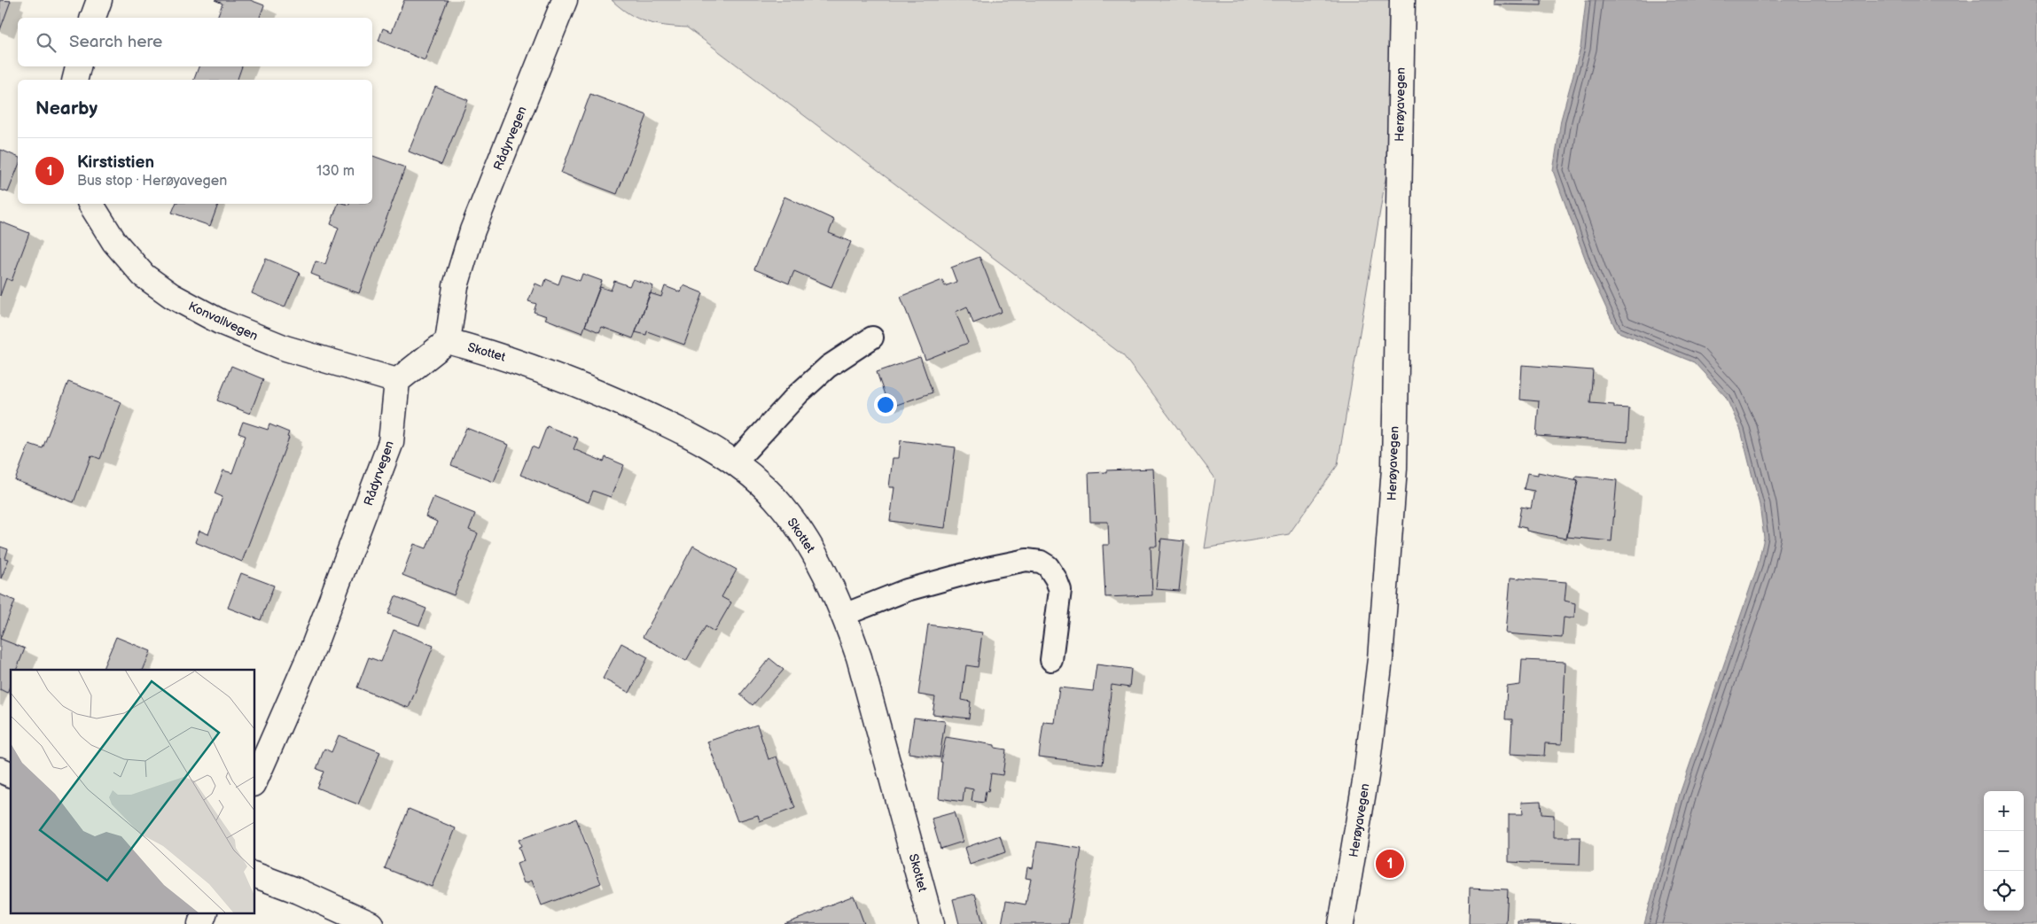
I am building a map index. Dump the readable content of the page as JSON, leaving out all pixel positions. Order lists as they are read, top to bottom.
{
  "streets": {
    "main road": [
      "Herøyavegen",
      "Rådyrvegen",
      "Konvallvegen",
      "Skottet"
    ]
  },
  "crossings": [
    ["Rådyrvegen", "Konvallvegen"],
    ["Rådyrvegen", "Skottet"]
  ],
  "page": {
    "search": "Search here",
    "heading": "Nearby",
    "list": [
      {
        "mark": "1",
        "name": "Kirstistien",
        "note": "Bus stop · Herøyavegen",
        "value": "130 m"
      }
    ],
    "map_buttons": ["+", "−"],
    "pins": "1"
  }
}
